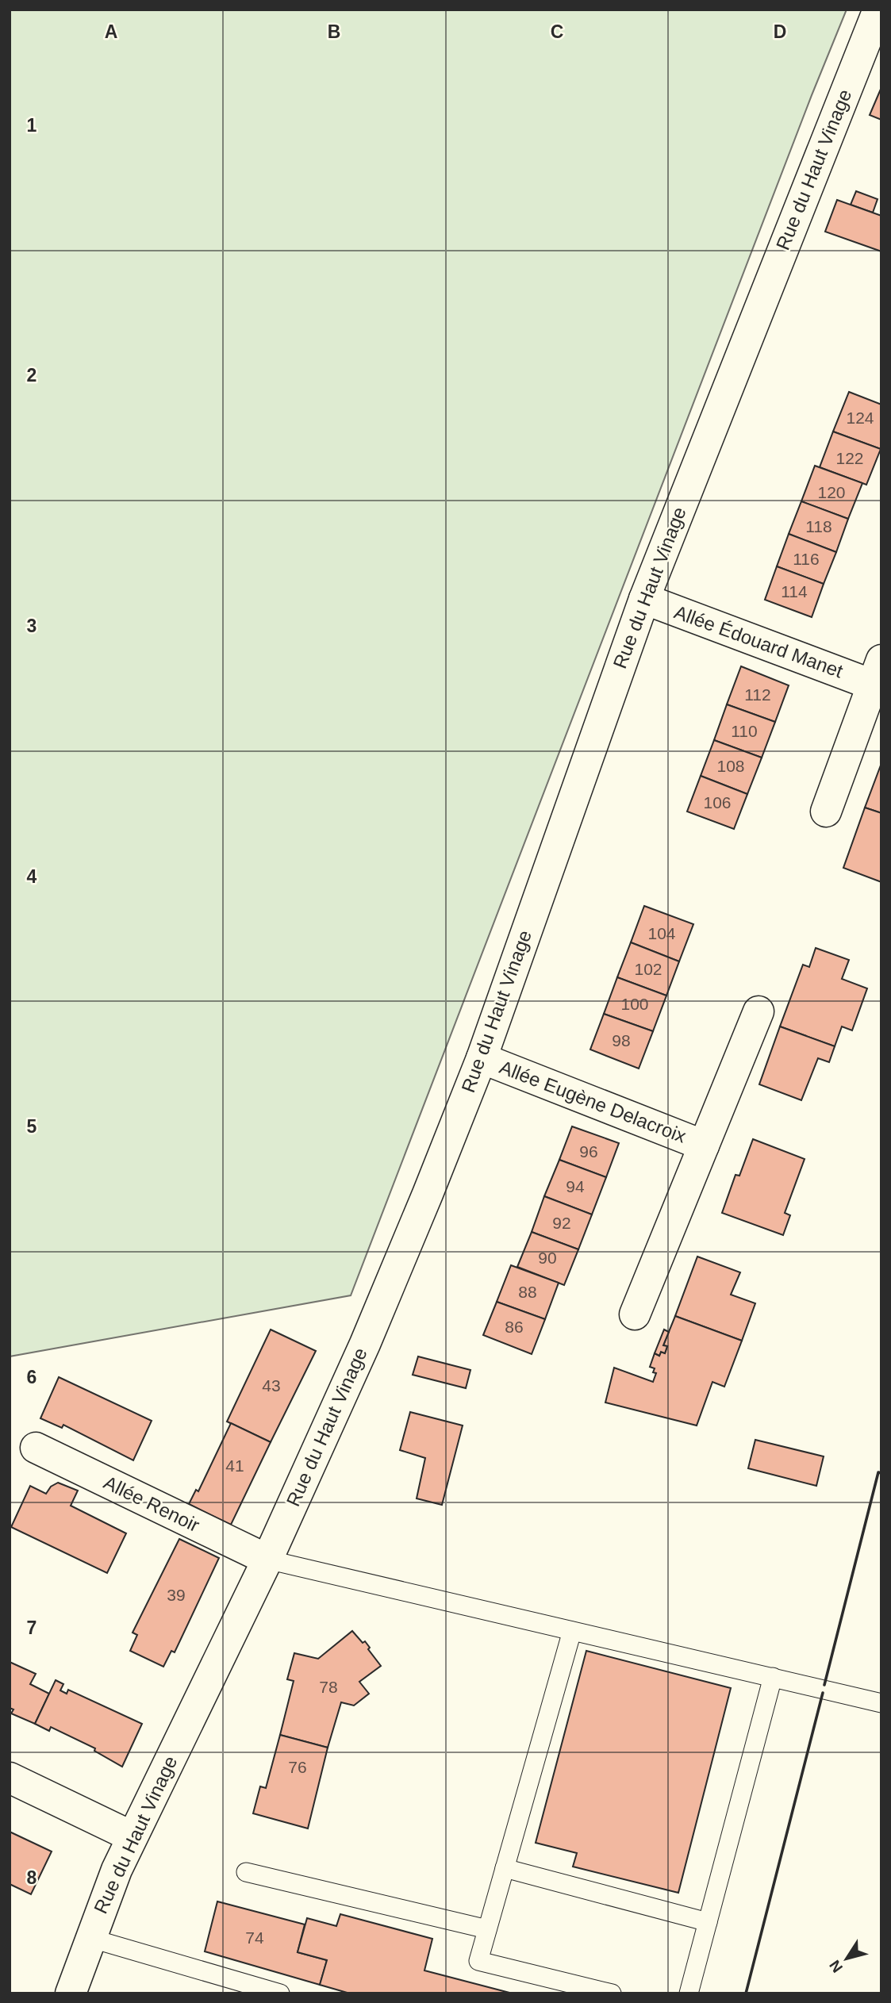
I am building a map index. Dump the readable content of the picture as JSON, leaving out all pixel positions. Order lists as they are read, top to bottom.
{
  "streets": {
    "street": [
      "Rue du Haut Vinage",
      "Allée Édouard Manet",
      "Allée Eugène Delacroix",
      "Allée Renoir"
    ]
  },
  "crossings": [
    ["Rue du Haut Vinage", "Allée Édouard Manet"],
    ["Rue du Haut Vinage", "Allée Eugène Delacroix"],
    ["Rue du Haut Vinage", "Allée Renoir"]
  ],
  "house_numbers": [
    "124",
    "122",
    "120",
    "118",
    "116",
    "114",
    "112",
    "110",
    "108",
    "106",
    "104",
    "102",
    "100",
    "98",
    "96",
    "94",
    "92",
    "90",
    "88",
    "86",
    "43",
    "41",
    "39",
    "78",
    "76",
    "74"
  ],
  "north": "bottom left",
  "grid": {
    "columns": [
      "A",
      "B",
      "C",
      "D"
    ],
    "rows": [
      "1",
      "2",
      "3",
      "4",
      "5",
      "6",
      "7",
      "8"
    ]
  }
}
